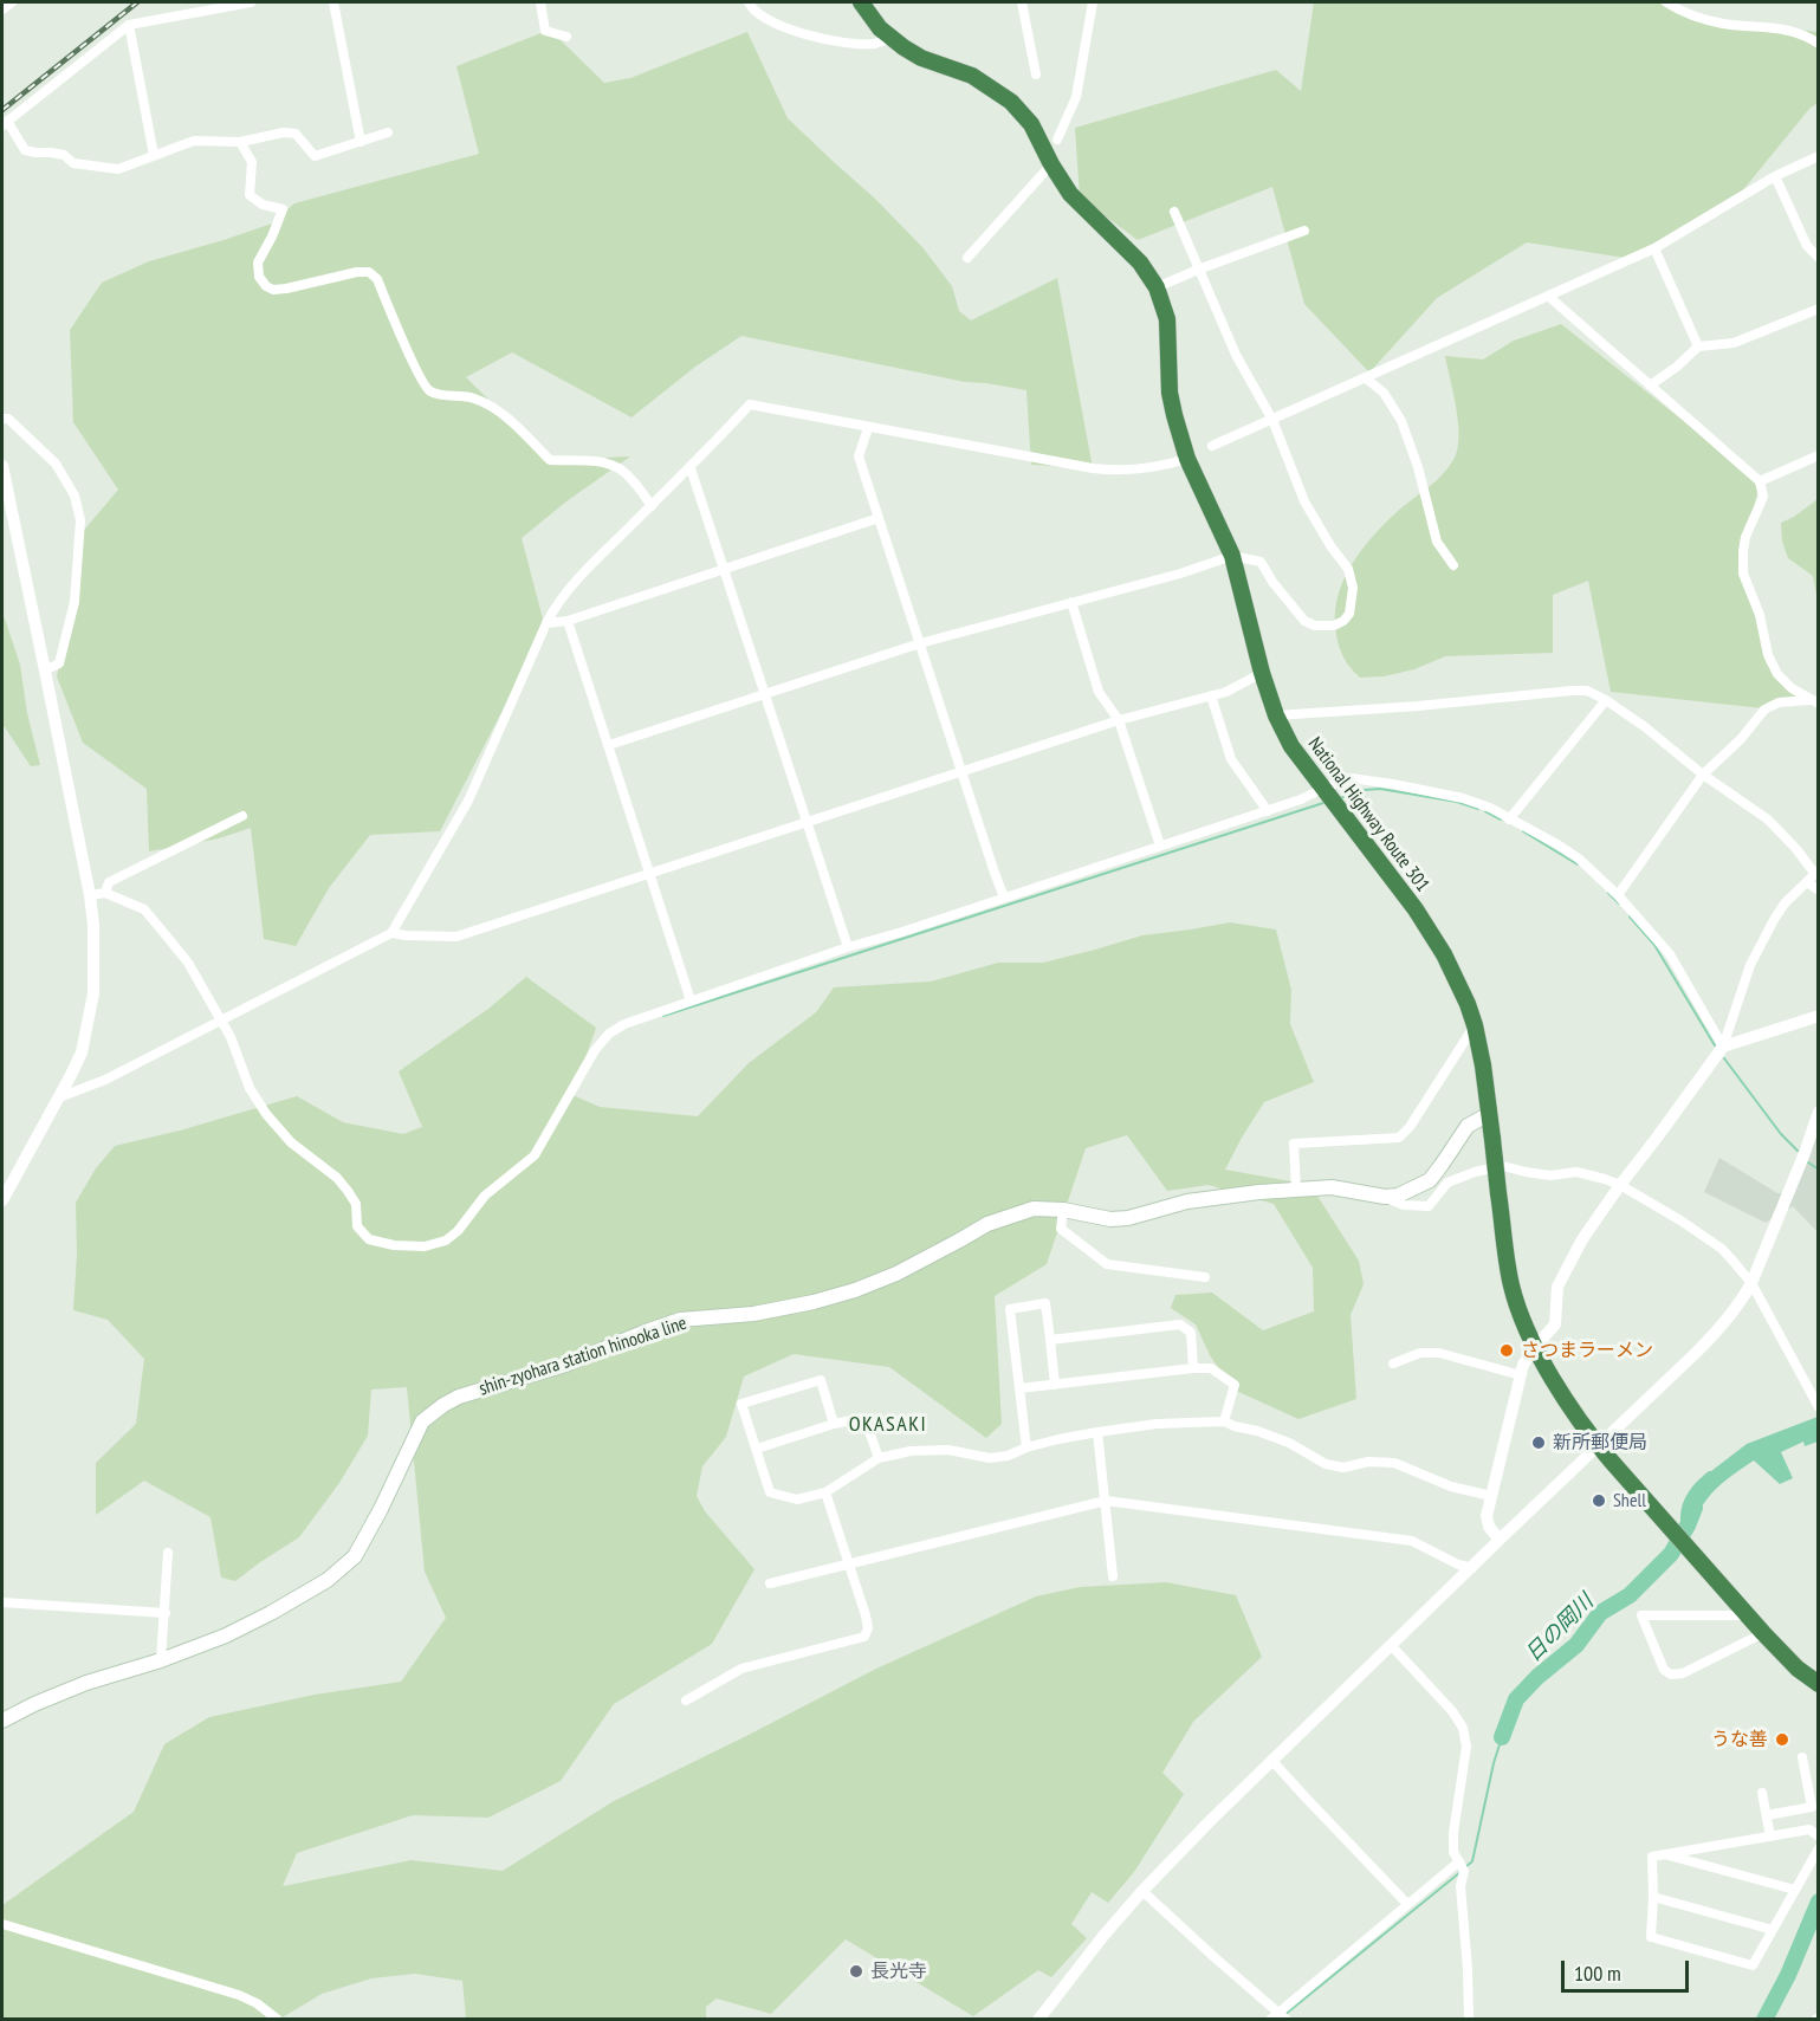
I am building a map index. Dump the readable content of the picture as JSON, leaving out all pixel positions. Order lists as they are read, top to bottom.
{
  "streets": {
    "highway": ["National Highway Route 301"],
    "main road": ["shin-zyohara station hinooka line"]
  },
  "crossings": [
    ["National Highway Route 301", "shin-zyohara station hinooka line"]
  ],
  "districts": ["OKASAKI"],
  "water": ["日の岡川"],
  "places": [
    "さつまラーメン",
    "新所郵便局",
    "Shell",
    "うな善",
    "長光寺"
  ],
  "scale_bar": "100 m"
}
